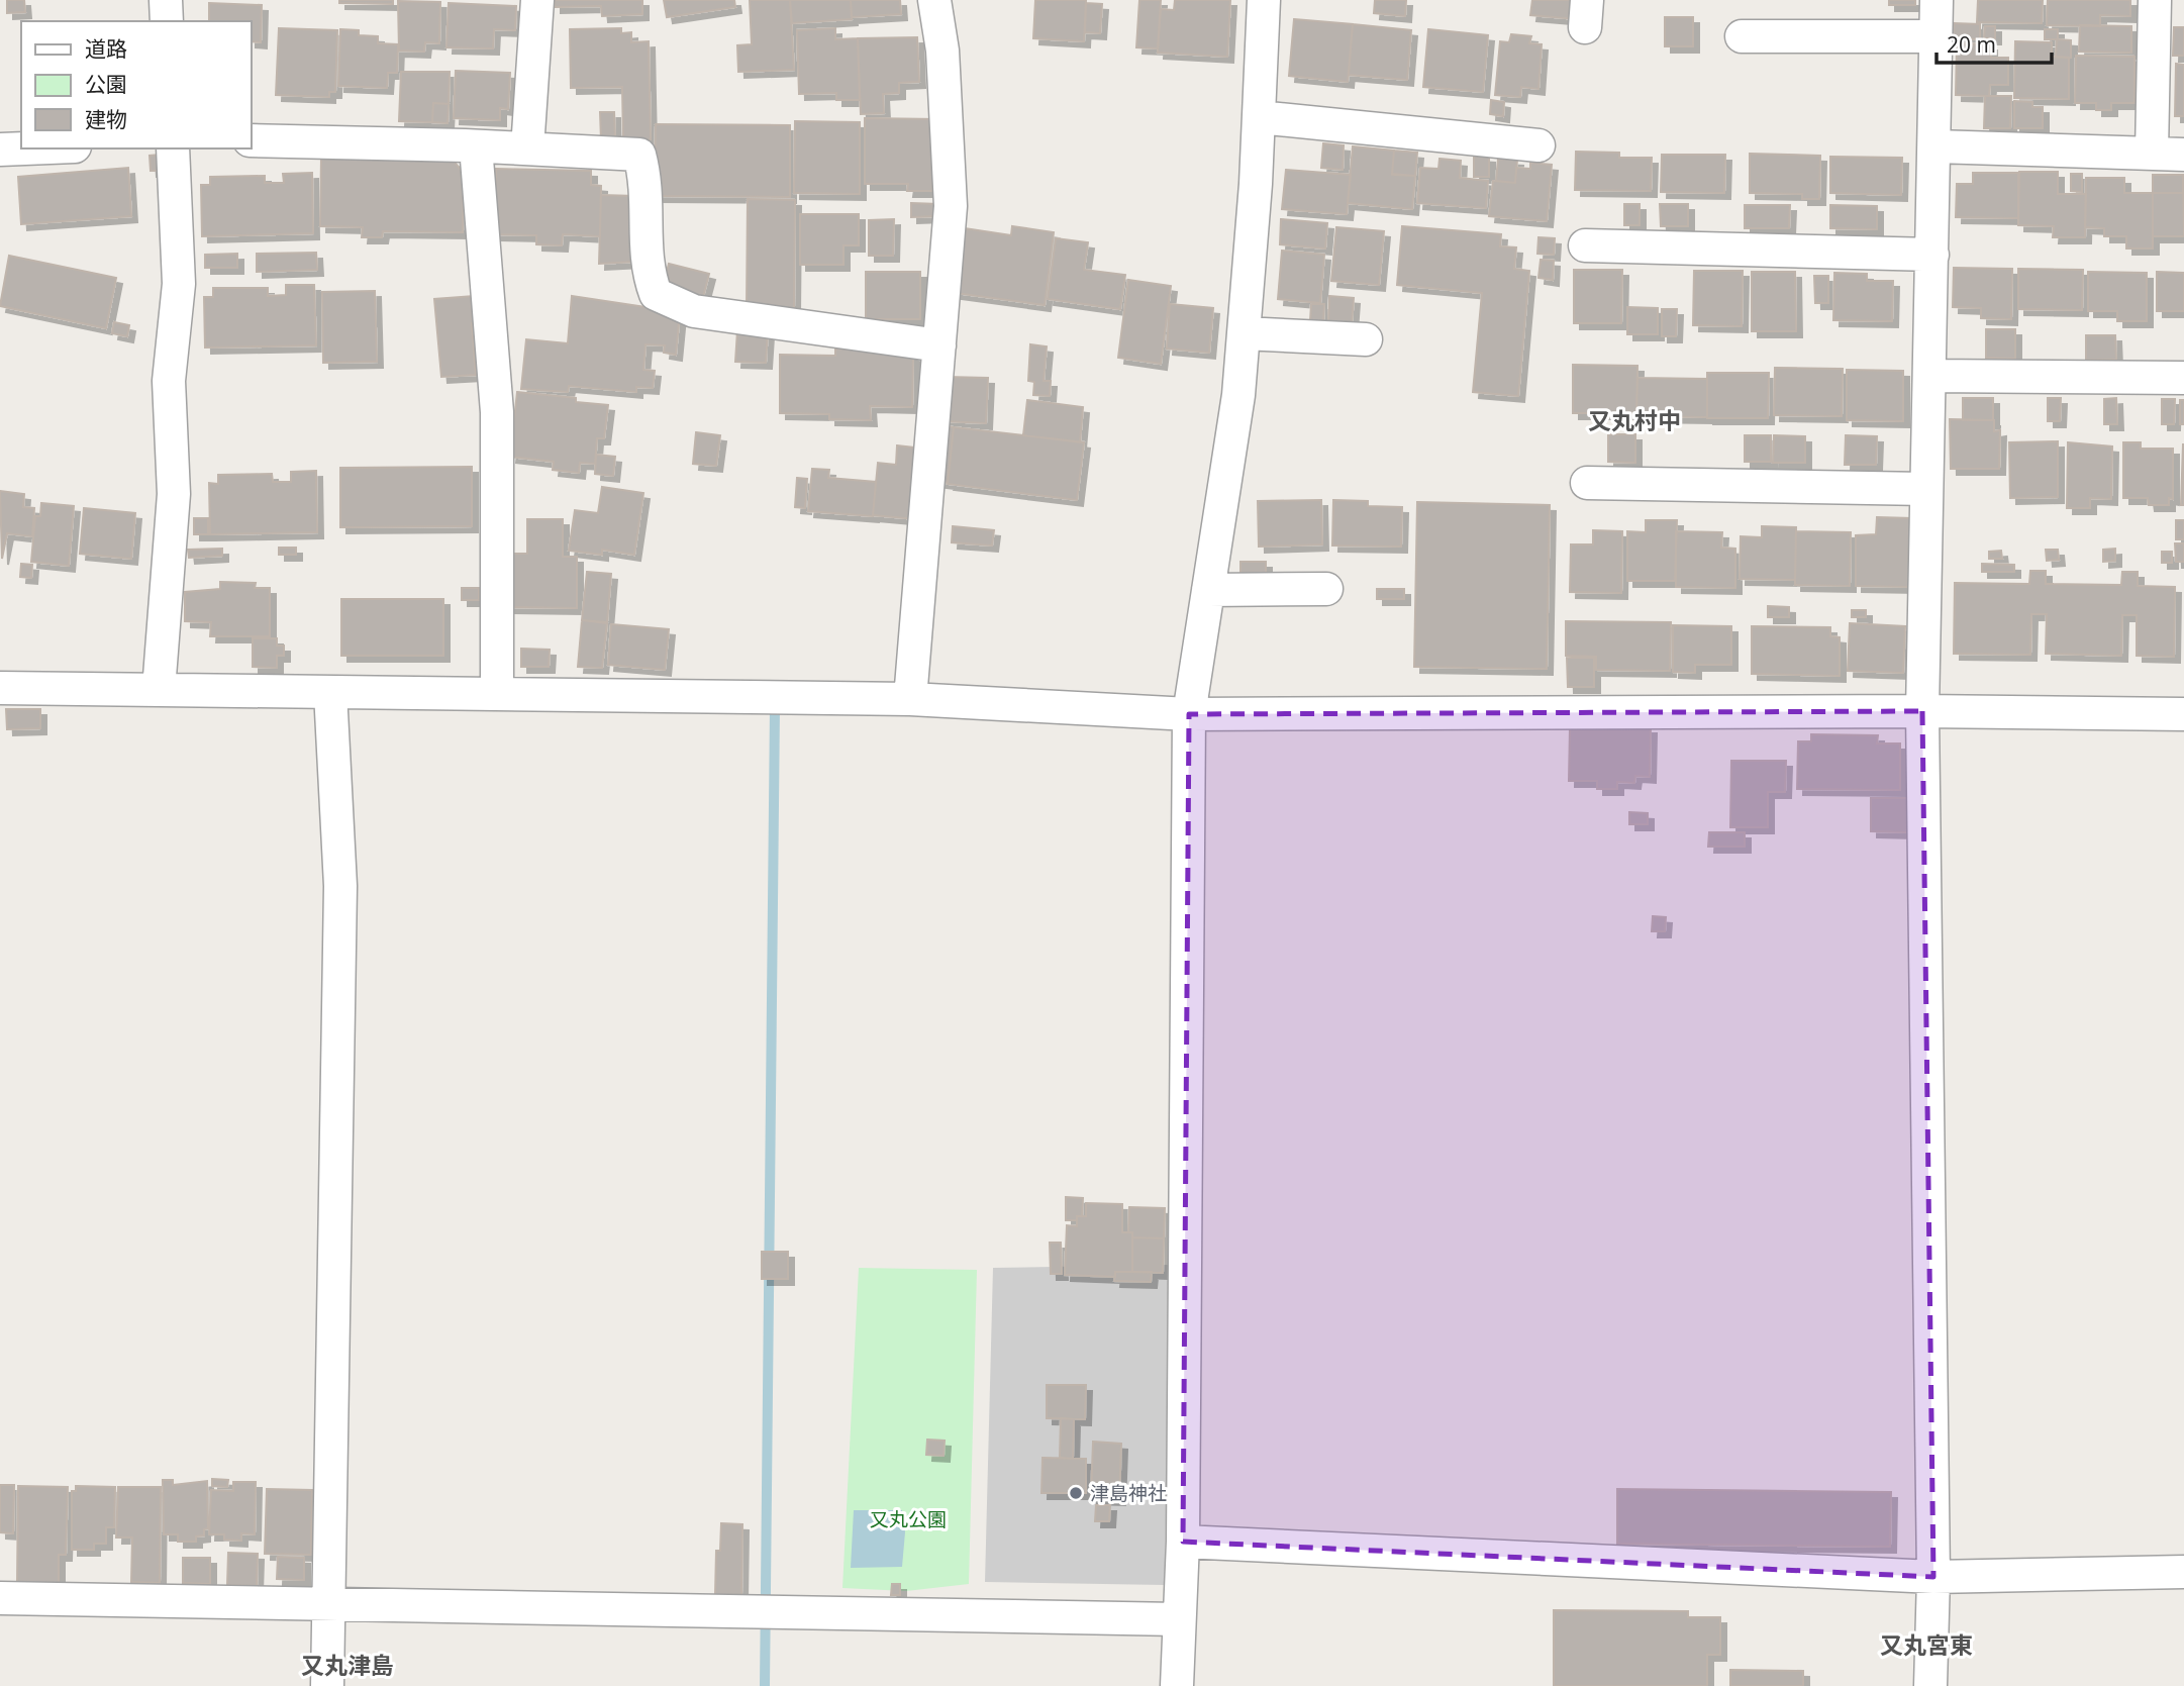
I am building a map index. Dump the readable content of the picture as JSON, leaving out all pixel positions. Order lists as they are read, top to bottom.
{
  "districts": ["又丸村中", "又丸宮東", "又丸津島"],
  "parks": ["又丸公園"],
  "places": ["津島神社"],
  "legend": ["道路", "公園", "建物"],
  "scale_bar": "20 m"
}
